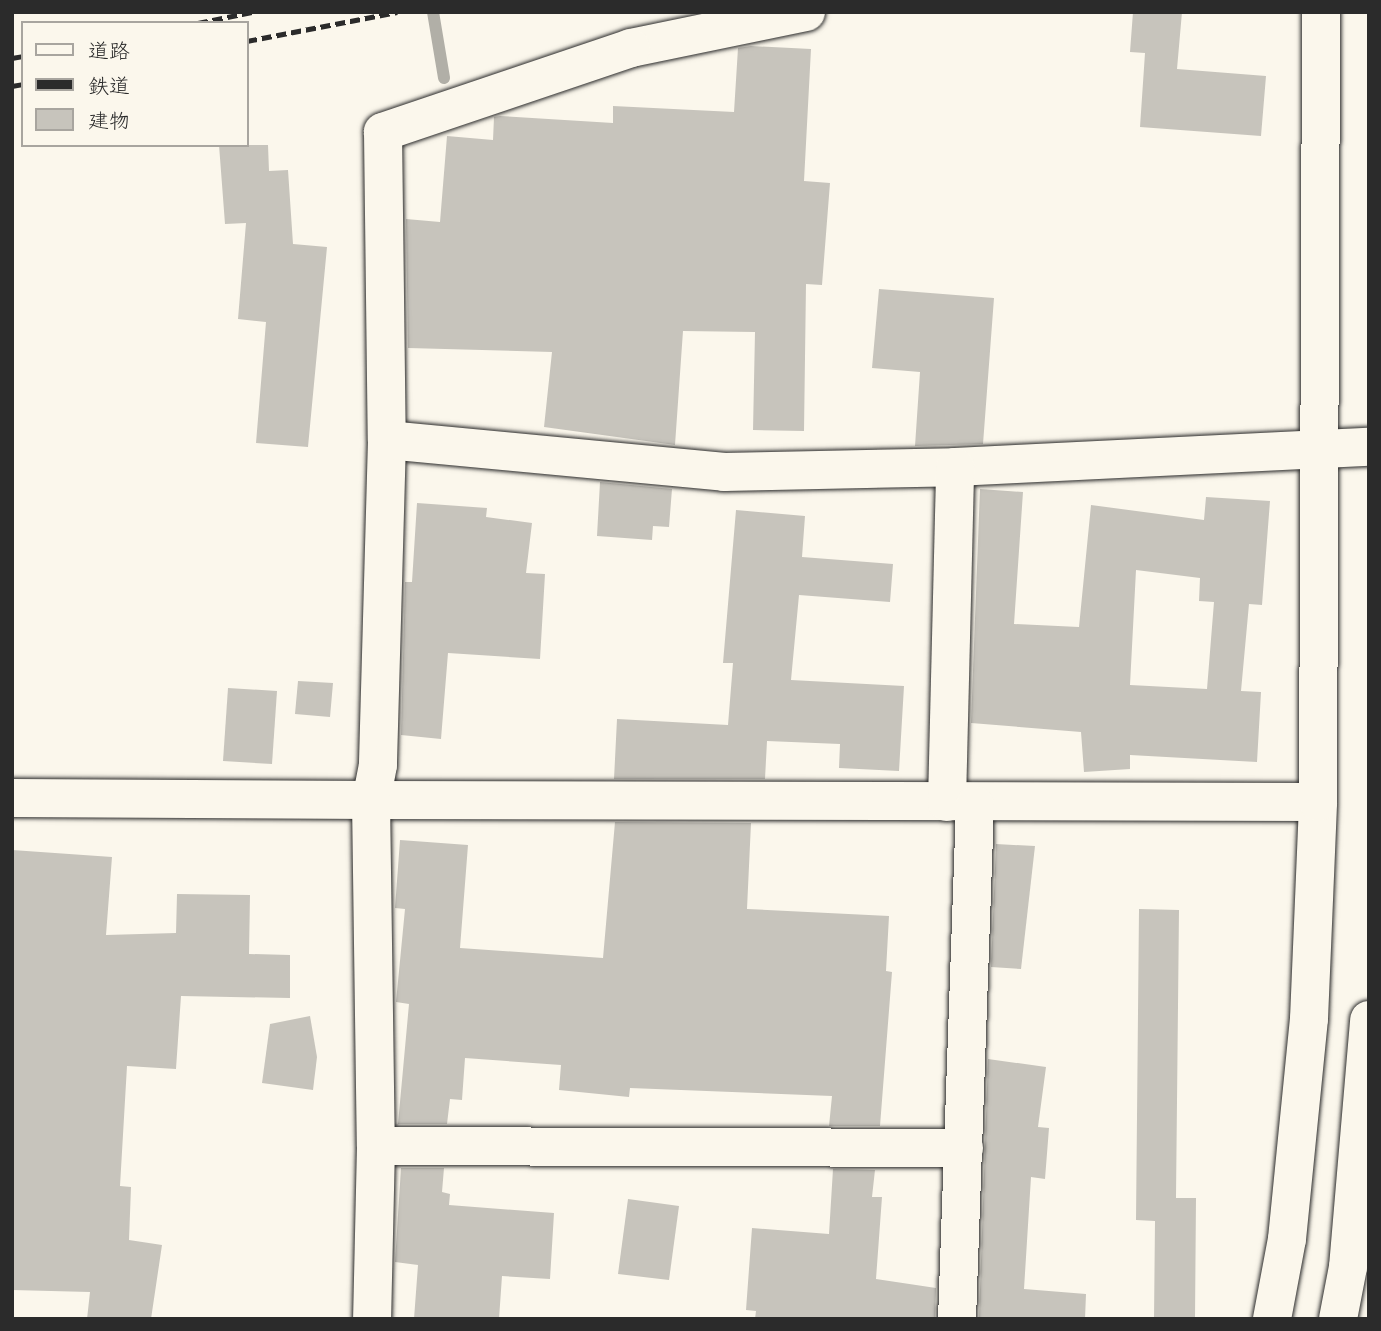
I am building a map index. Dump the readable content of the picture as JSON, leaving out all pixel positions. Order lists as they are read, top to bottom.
{
  "legend": ["道路", "鉄道", "建物"]
}
